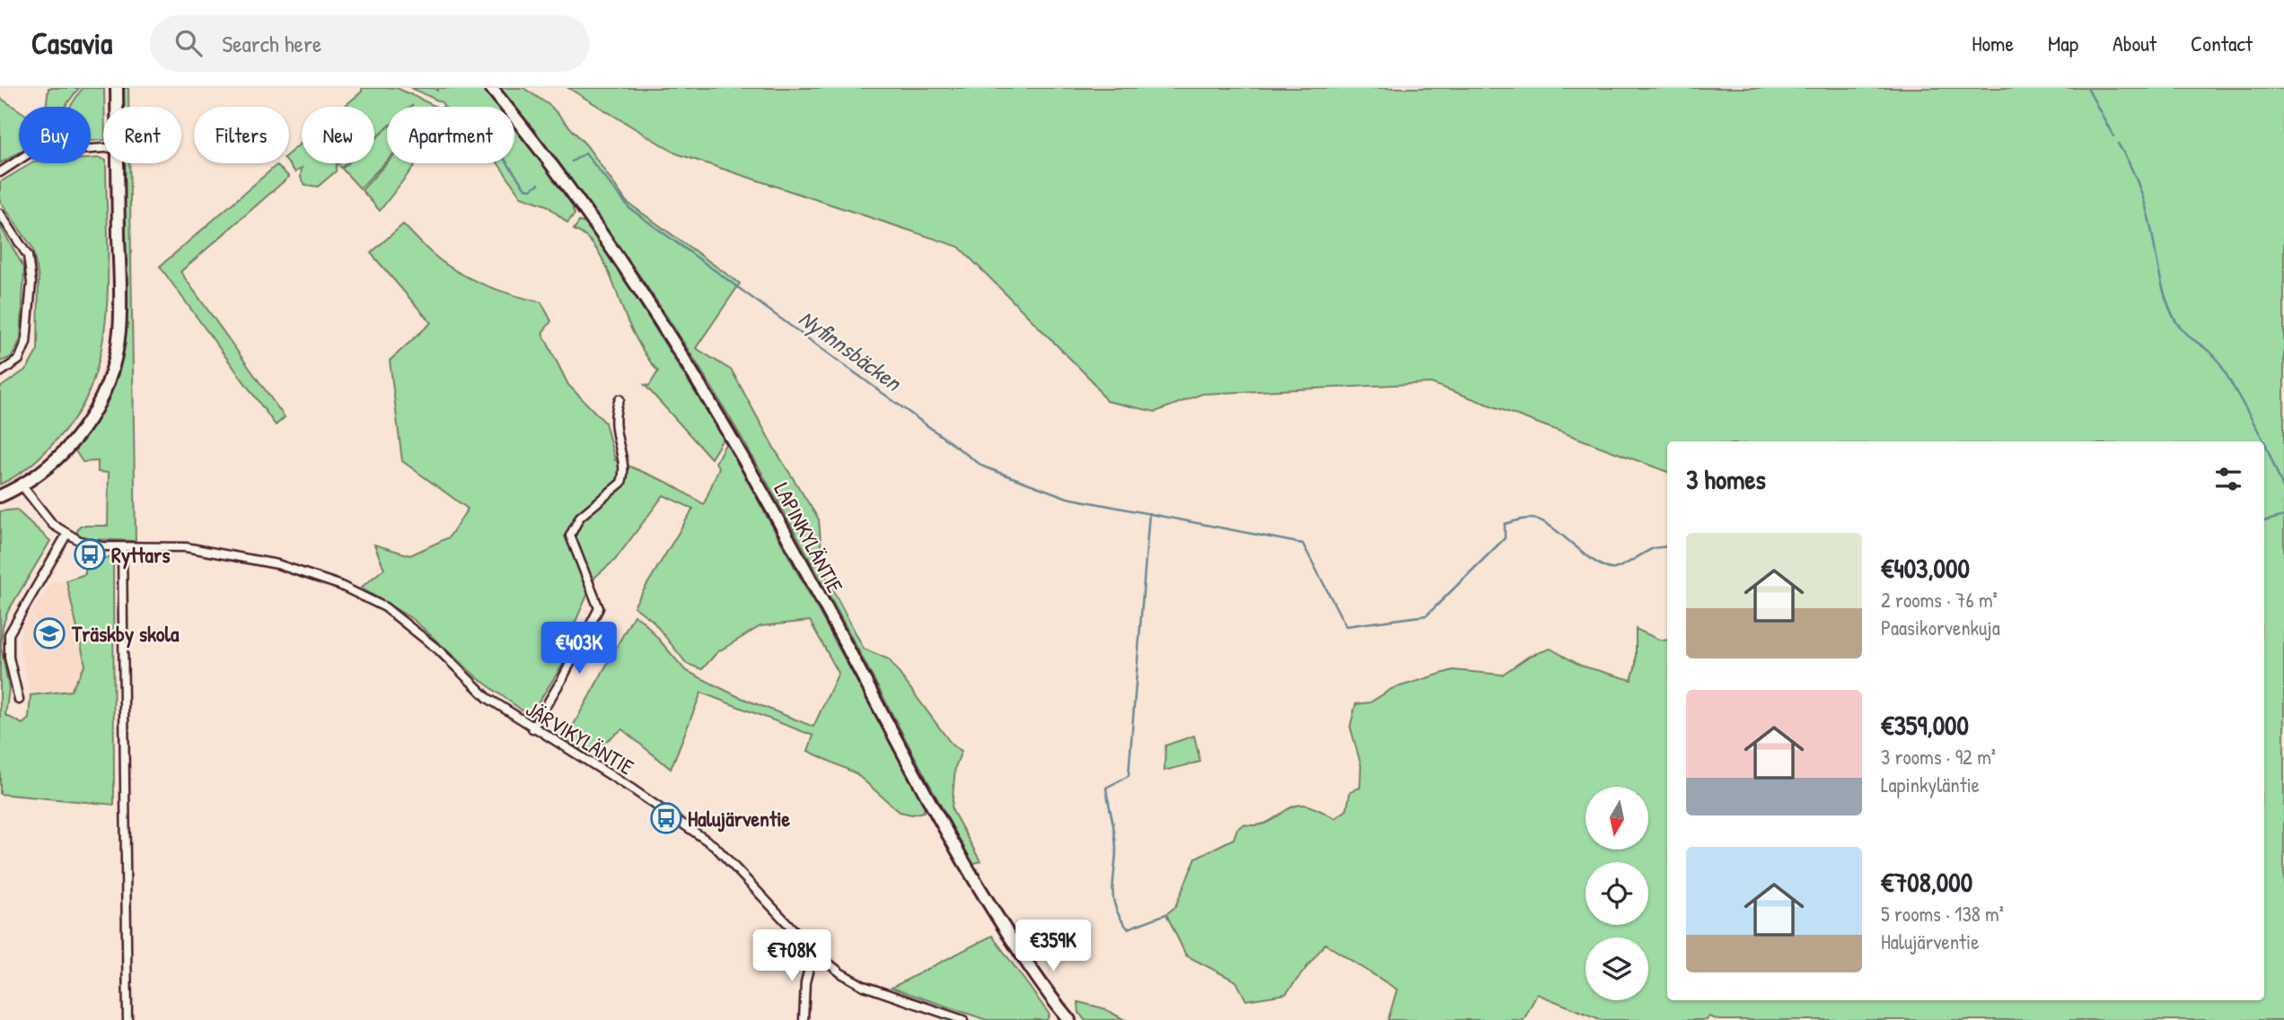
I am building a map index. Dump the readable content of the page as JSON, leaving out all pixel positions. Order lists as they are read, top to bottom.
{
  "streets": {
    "main road": ["LAPINKYLÄNTIE"],
    "street": ["JÄRVIKYLÄNTIE"]
  },
  "water": ["Nyfinnsbäcken"],
  "places": {
    "bus stop": ["Ryttars", "Halujärventie"],
    "school or university": ["Träskby skola"]
  },
  "north": "bottom",
  "page": {
    "header": "Casavia",
    "search": "Search here",
    "nav": [
      "Home",
      "Map",
      "About",
      "Contact"
    ],
    "chip": [
      "Buy",
      "Rent",
      "Filters",
      "New",
      "Apartment"
    ],
    "heading": "3 homes",
    "list": [
      {
        "name": "€403,000",
        "note": "2 rooms · 76 m² · Paasikorvenkuja"
      },
      {
        "name": "€359,000",
        "note": "3 rooms · 92 m² · Lapinkyläntie"
      },
      {
        "name": "€708,000",
        "note": "5 rooms · 138 m² · Halujärventie"
      }
    ],
    "price": ["€403K", "€359K", "€708K"]
  }
}
